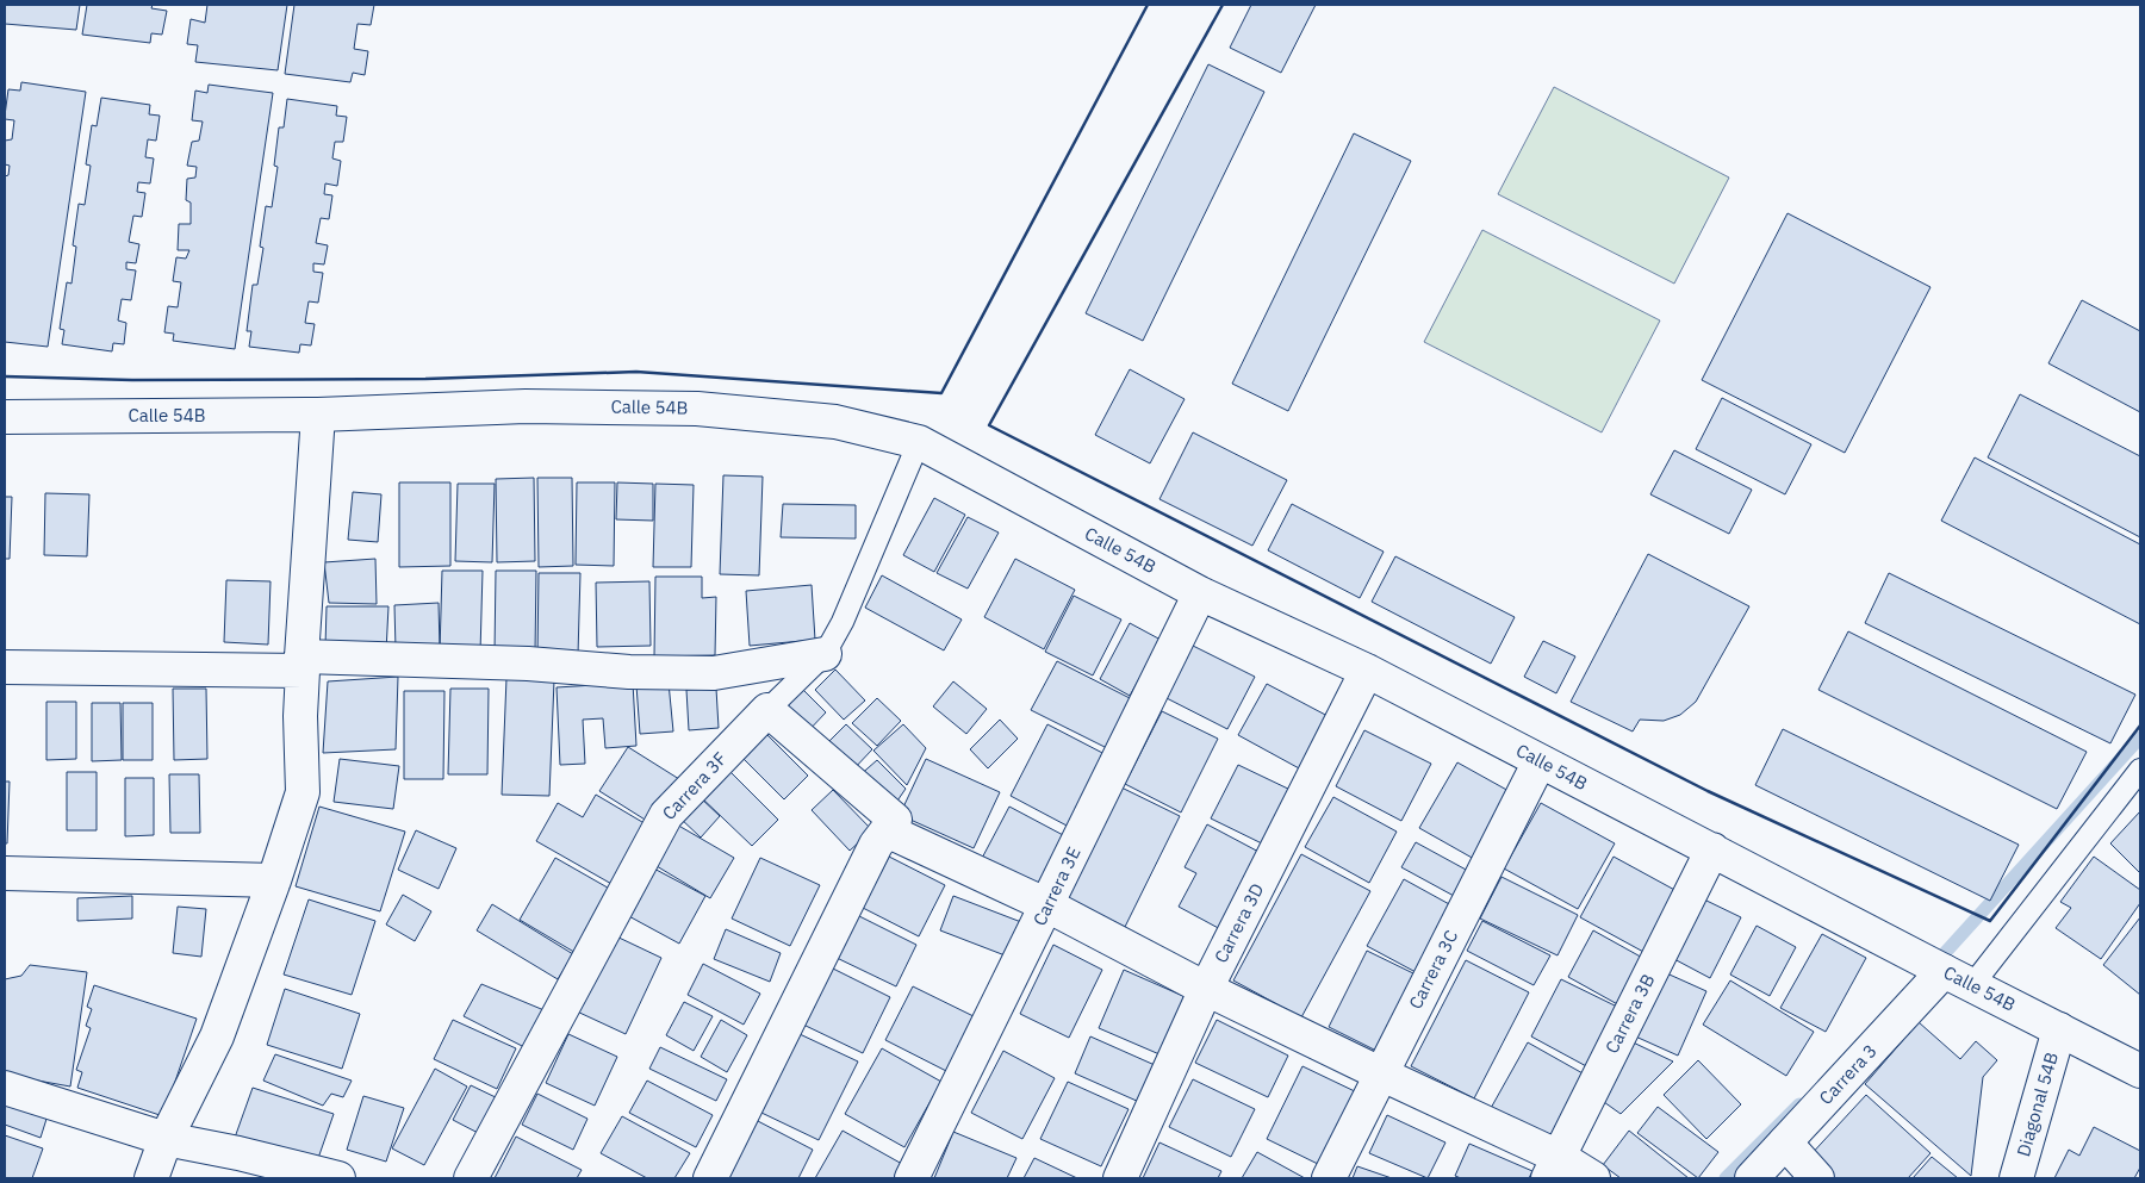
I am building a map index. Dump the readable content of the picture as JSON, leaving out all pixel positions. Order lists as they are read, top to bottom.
{
  "streets": {
    "street": [
      "Calle 54B",
      "Carrera 3F",
      "Carrera 3E",
      "Carrera 3D",
      "Carrera 3C",
      "Carrera 3B",
      "Carrera 3",
      "Diagonal 54B"
    ]
  },
  "crossings": [
    ["Calle 54B", "Carrera 3F"],
    ["Calle 54B", "Carrera 3E"],
    ["Calle 54B", "Carrera 3D"],
    ["Calle 54B", "Carrera 3C"],
    ["Calle 54B", "Carrera 3B"],
    ["Calle 54B", "Carrera 3"],
    ["Calle 54B", "Diagonal 54B"]
  ]
}
